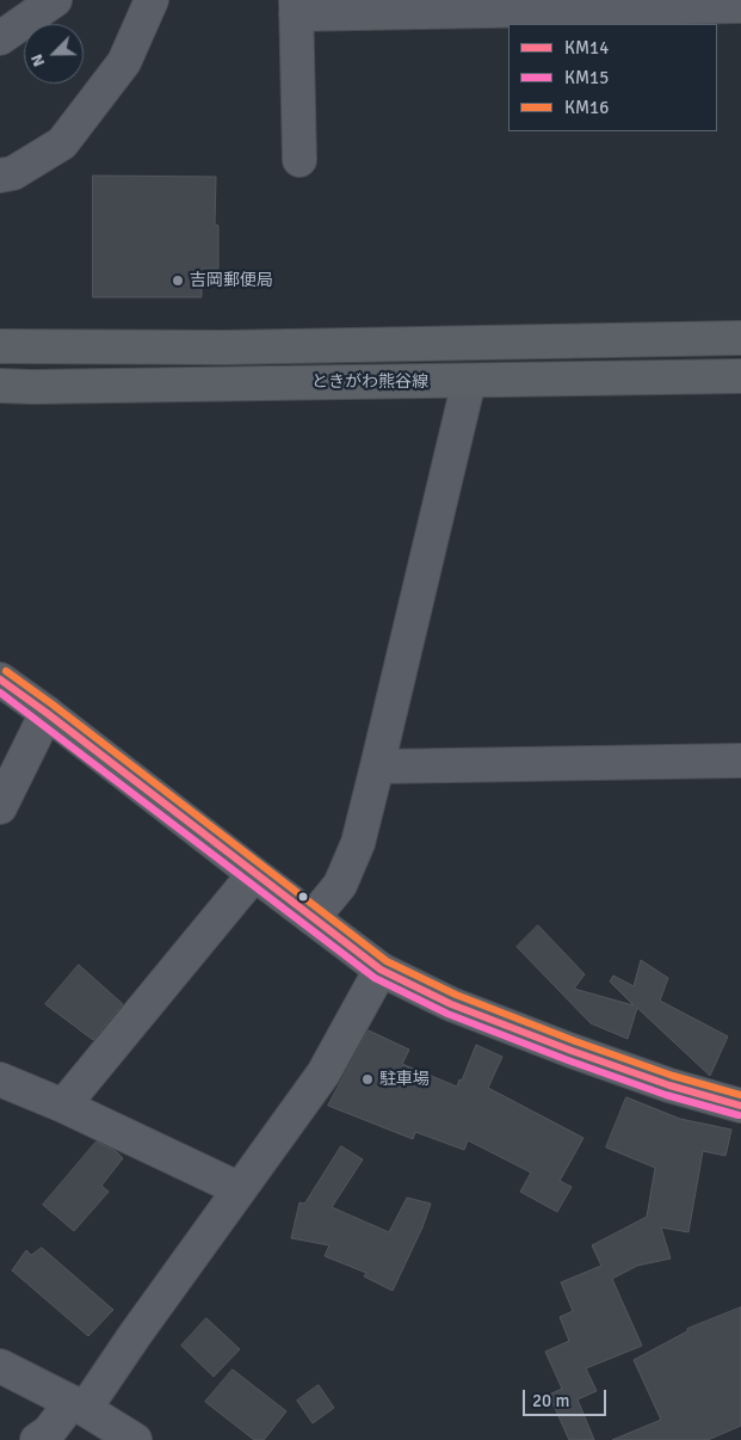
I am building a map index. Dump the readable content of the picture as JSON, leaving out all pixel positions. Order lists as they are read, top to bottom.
{
  "streets": {
    "main road": ["ときがわ熊谷線"]
  },
  "places": ["吉岡郵便局", "駐車場"],
  "lines": ["transit line KM16", "transit line KM14", "transit line KM15"],
  "legend": ["KM14", "KM15", "KM16"],
  "scale_bar": "20 m",
  "north": "bottom left"
}
